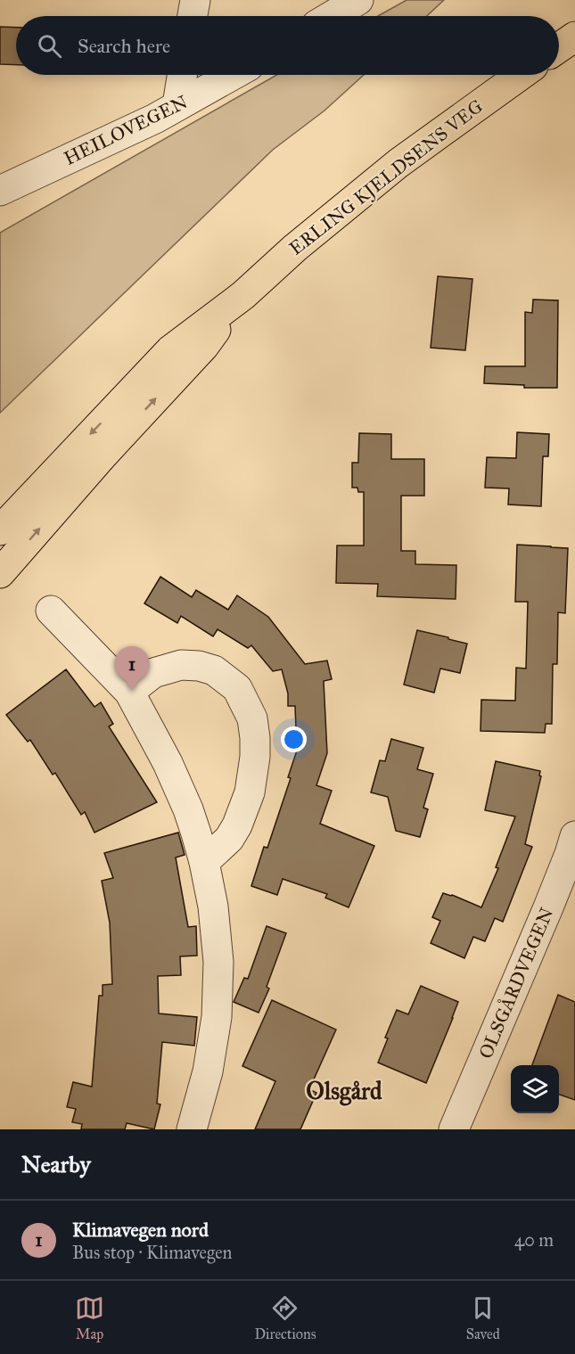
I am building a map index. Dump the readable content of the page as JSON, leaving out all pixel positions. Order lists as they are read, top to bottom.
{
  "streets": {
    "highway": ["ERLING KJELDSENS VEG"],
    "street": ["HEILOVEGEN", "OLSGÅRDVEGEN"]
  },
  "districts": ["Olsgård"],
  "page": {
    "search": "Search here",
    "pins": "1",
    "heading": "Nearby",
    "list": [
      {
        "mark": "1",
        "name": "Klimavegen nord",
        "note": "Bus stop · Klimavegen",
        "value": "40 m"
      }
    ],
    "nav": ["Map", "Directions", "Saved"]
  }
}
